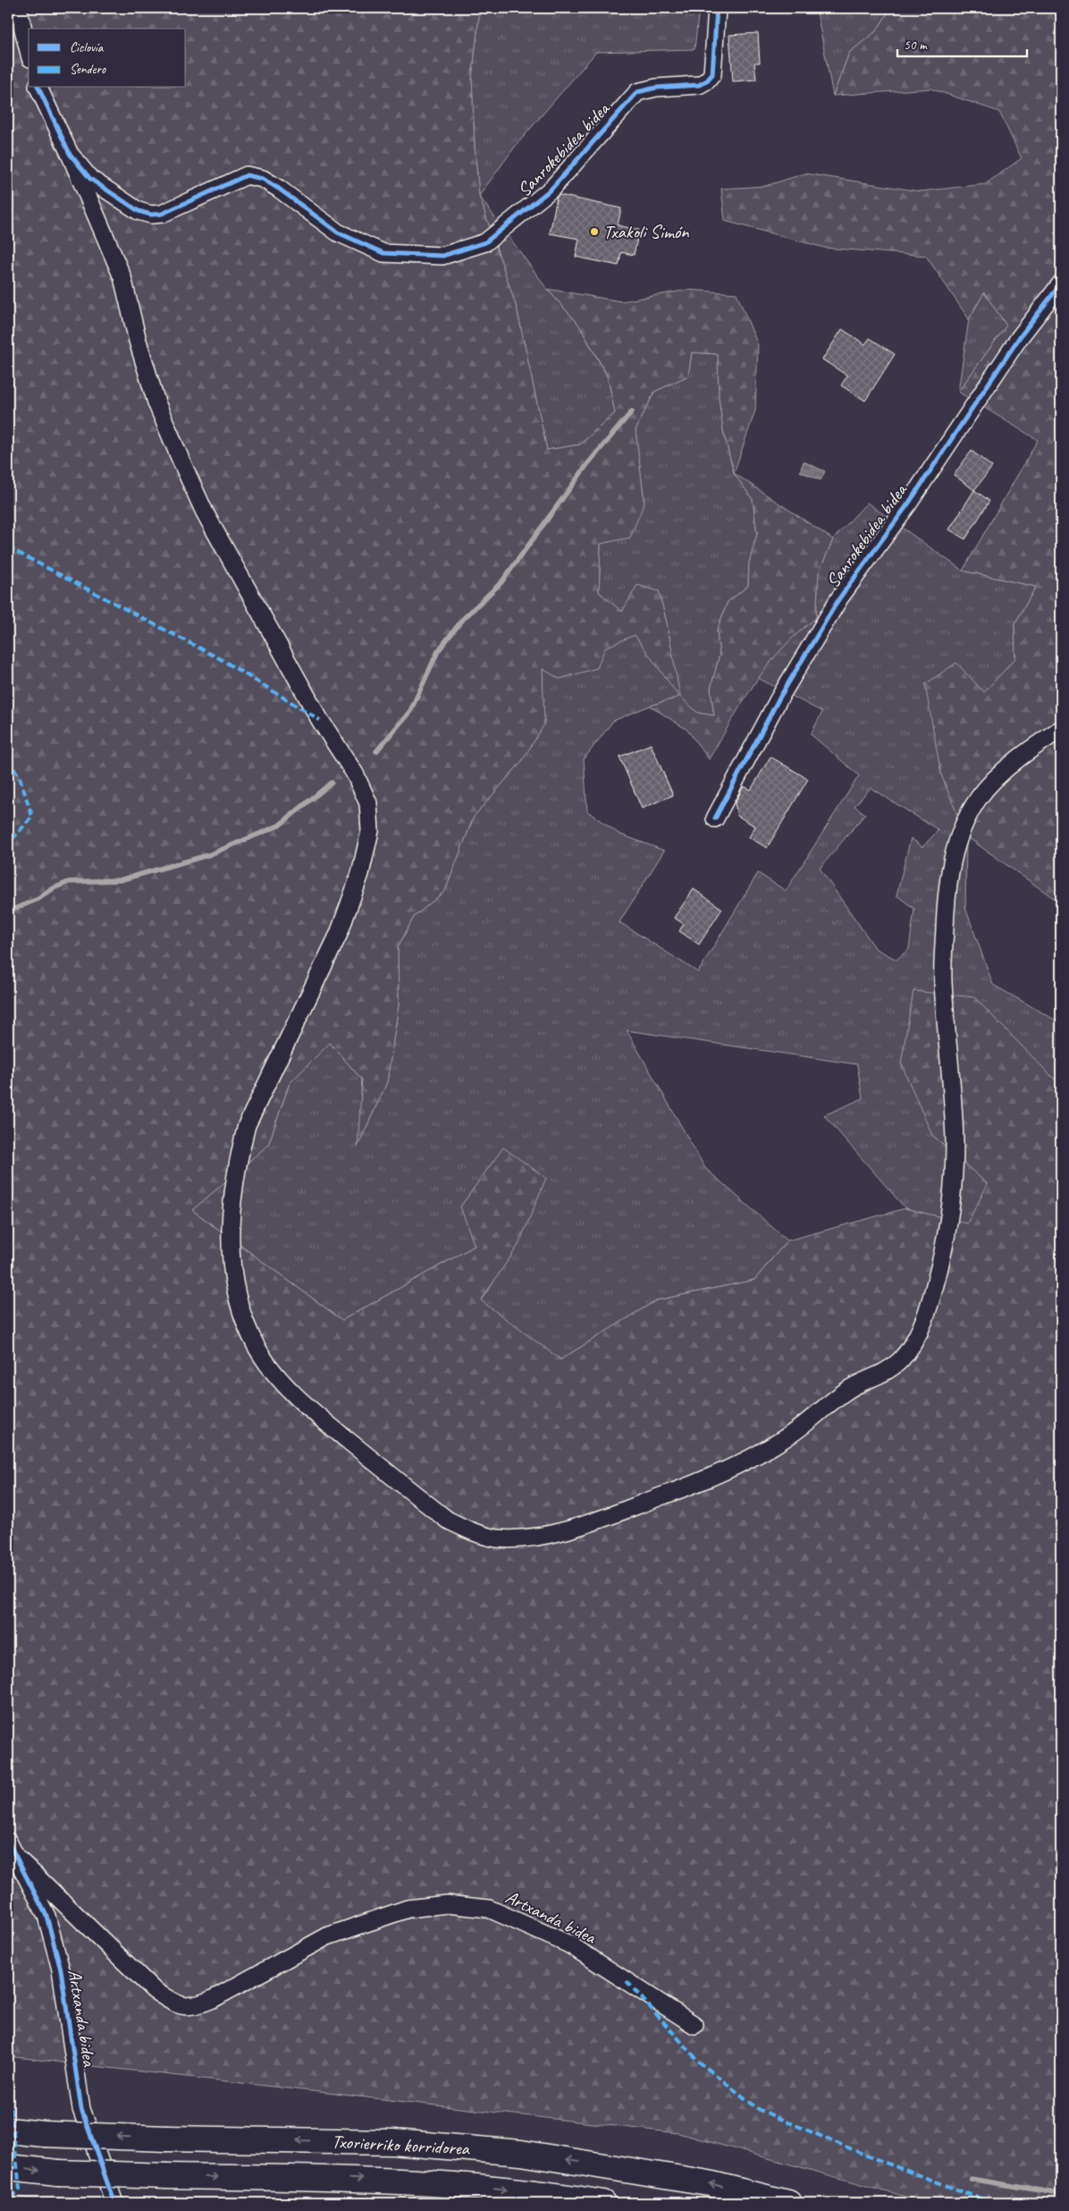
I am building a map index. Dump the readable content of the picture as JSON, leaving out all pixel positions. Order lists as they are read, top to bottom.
{
  "streets": {
    "highway": ["Txorierriko korridorea"],
    "street": ["Sanrokebidea bidea", "Artxanda bidea"]
  },
  "places": ["Txakoli Simón"],
  "legend": ["Ciclovía", "Sendero"],
  "scale_bar": "50 m"
}
